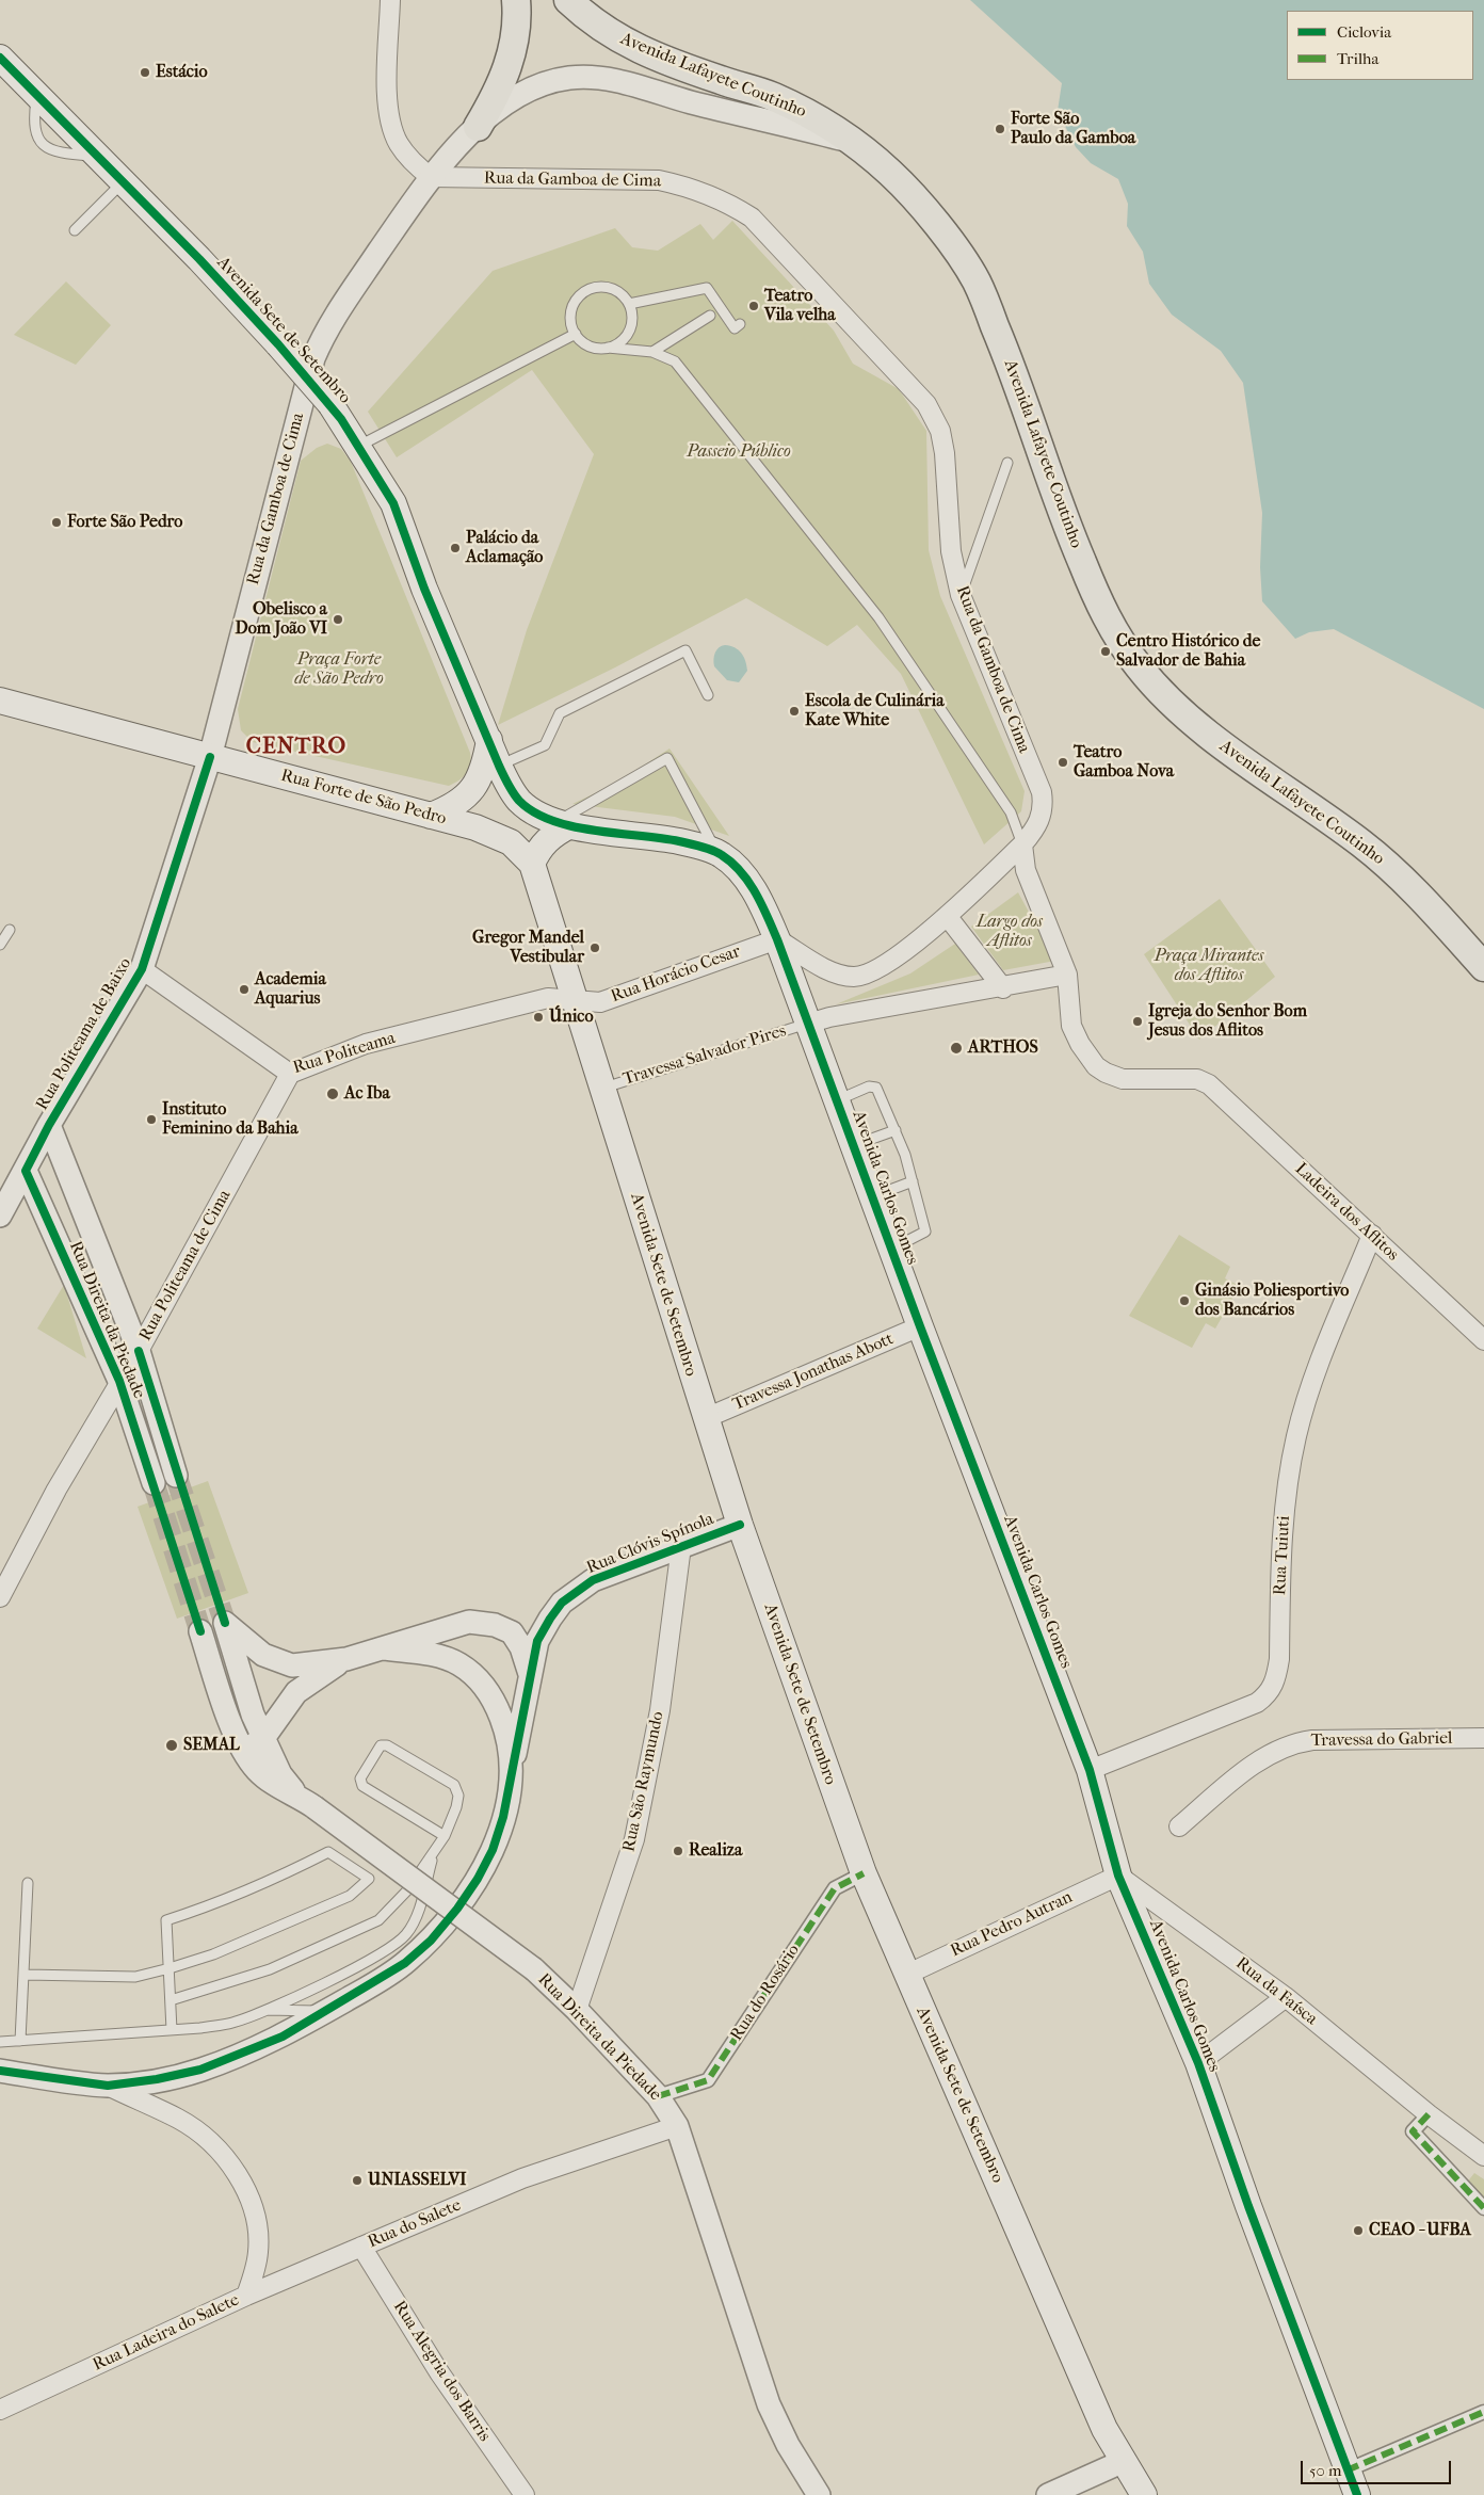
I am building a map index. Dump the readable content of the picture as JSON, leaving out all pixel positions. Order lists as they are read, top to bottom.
{
  "streets": {
    "main road": [
      "Avenida Lafayete Coutinho",
      "Avenida Sete de Setembro",
      "Rua Forte de São Pedro",
      "Avenida Carlos Gomes"
    ],
    "street": [
      "Rua da Gamboa de Cima",
      "Rua Horácio Cesar",
      "Rua Politeama de Baixo",
      "Rua Politeama",
      "Ladeira dos Aflitos",
      "Rua Politeama de Cima",
      "Rua Direita da Piedade",
      "Travessa Jonathas Abott",
      "Rua Clóvis Spínola",
      "Rua Tuiuti",
      "Travessa do Gabriel",
      "Rua São Raymundo",
      "Rua Pedro Autran",
      "Rua da Faísca",
      "Rua do Rosário",
      "Rua do Salete",
      "Rua Ladeira do Salete",
      "Rua Alegria dos Barris"
    ],
    "lane": ["Travessa Salvador Pires"]
  },
  "crossings": [
    ["Avenida Lafayete Coutinho", "Rua da Gamboa de Cima"],
    ["Rua da Gamboa de Cima", "Rua Forte de São Pedro"],
    ["Rua da Gamboa de Cima", "Rua Politeama de Baixo"],
    ["Avenida Sete de Setembro", "Rua Forte de São Pedro"],
    ["Avenida Sete de Setembro", "Rua Horácio Cesar"],
    ["Avenida Sete de Setembro", "Rua Politeama"],
    ["Avenida Sete de Setembro", "Travessa Salvador Pires"],
    ["Avenida Sete de Setembro", "Avenida Carlos Gomes"],
    ["Avenida Sete de Setembro", "Travessa Jonathas Abott"],
    ["Avenida Sete de Setembro", "Rua Clóvis Spínola"],
    ["Avenida Sete de Setembro", "Rua Pedro Autran"],
    ["Avenida Sete de Setembro", "Rua do Rosário"],
    ["Rua Forte de São Pedro", "Rua Politeama de Baixo"],
    ["Rua Horácio Cesar", "Rua Politeama"],
    ["Rua Horácio Cesar", "Avenida Carlos Gomes"],
    ["Rua Politeama de Baixo", "Rua Politeama"],
    ["Rua Politeama de Baixo", "Rua Direita da Piedade"],
    ["Rua Politeama", "Rua Politeama de Cima"],
    ["Travessa Salvador Pires", "Avenida Carlos Gomes"],
    ["Avenida Carlos Gomes", "Travessa Jonathas Abott"],
    ["Avenida Carlos Gomes", "Rua Tuiuti"],
    ["Avenida Carlos Gomes", "Rua Pedro Autran"],
    ["Avenida Carlos Gomes", "Rua da Faísca"],
    ["Ladeira dos Aflitos", "Rua Tuiuti"],
    ["Rua Politeama de Cima", "Rua Direita da Piedade"],
    ["Rua Direita da Piedade", "Rua São Raymundo"],
    ["Rua Direita da Piedade", "Rua do Rosário"],
    ["Rua Direita da Piedade", "Rua do Salete"],
    ["Rua Clóvis Spínola", "Rua São Raymundo"],
    ["Rua Clóvis Spínola", "Rua Ladeira do Salete"],
    ["Rua Pedro Autran", "Rua da Faísca"],
    ["Rua do Salete", "Rua Ladeira do Salete"],
    ["Rua do Salete", "Rua Alegria dos Barris"]
  ],
  "districts": ["CENTRO"],
  "parks": [
    "Passeio Público",
    "Praça Forte de São Pedro",
    "Largo dos Aflitos",
    "Praça Mirantes dos Aflitos"
  ],
  "places": [
    "Estácio",
    "Forte São Paulo da Gamboa",
    "Teatro Vila velha",
    "Forte São Pedro",
    "Palácio da Aclamação",
    "Obelisco a Dom João VI",
    "Centro Histórico de Salvador de Bahia",
    "Escola de Culinária Kate White",
    "Teatro Gamboa Nova",
    "Gregor Mandel Vestibular",
    "Academia Aquarius",
    "Único",
    "Igreja do Senhor Bom Jesus dos Aflitos",
    "ARTHOS",
    "Ac Iba",
    "Instituto Feminino da Bahia",
    "Ginásio Poliesportivo dos Bancários",
    "SEMAL",
    "Realiza",
    "UNIASSELVI",
    "CEAO - UFBA"
  ],
  "legend": ["Ciclovia", "Trilha"],
  "scale_bar": "50 m"
}
